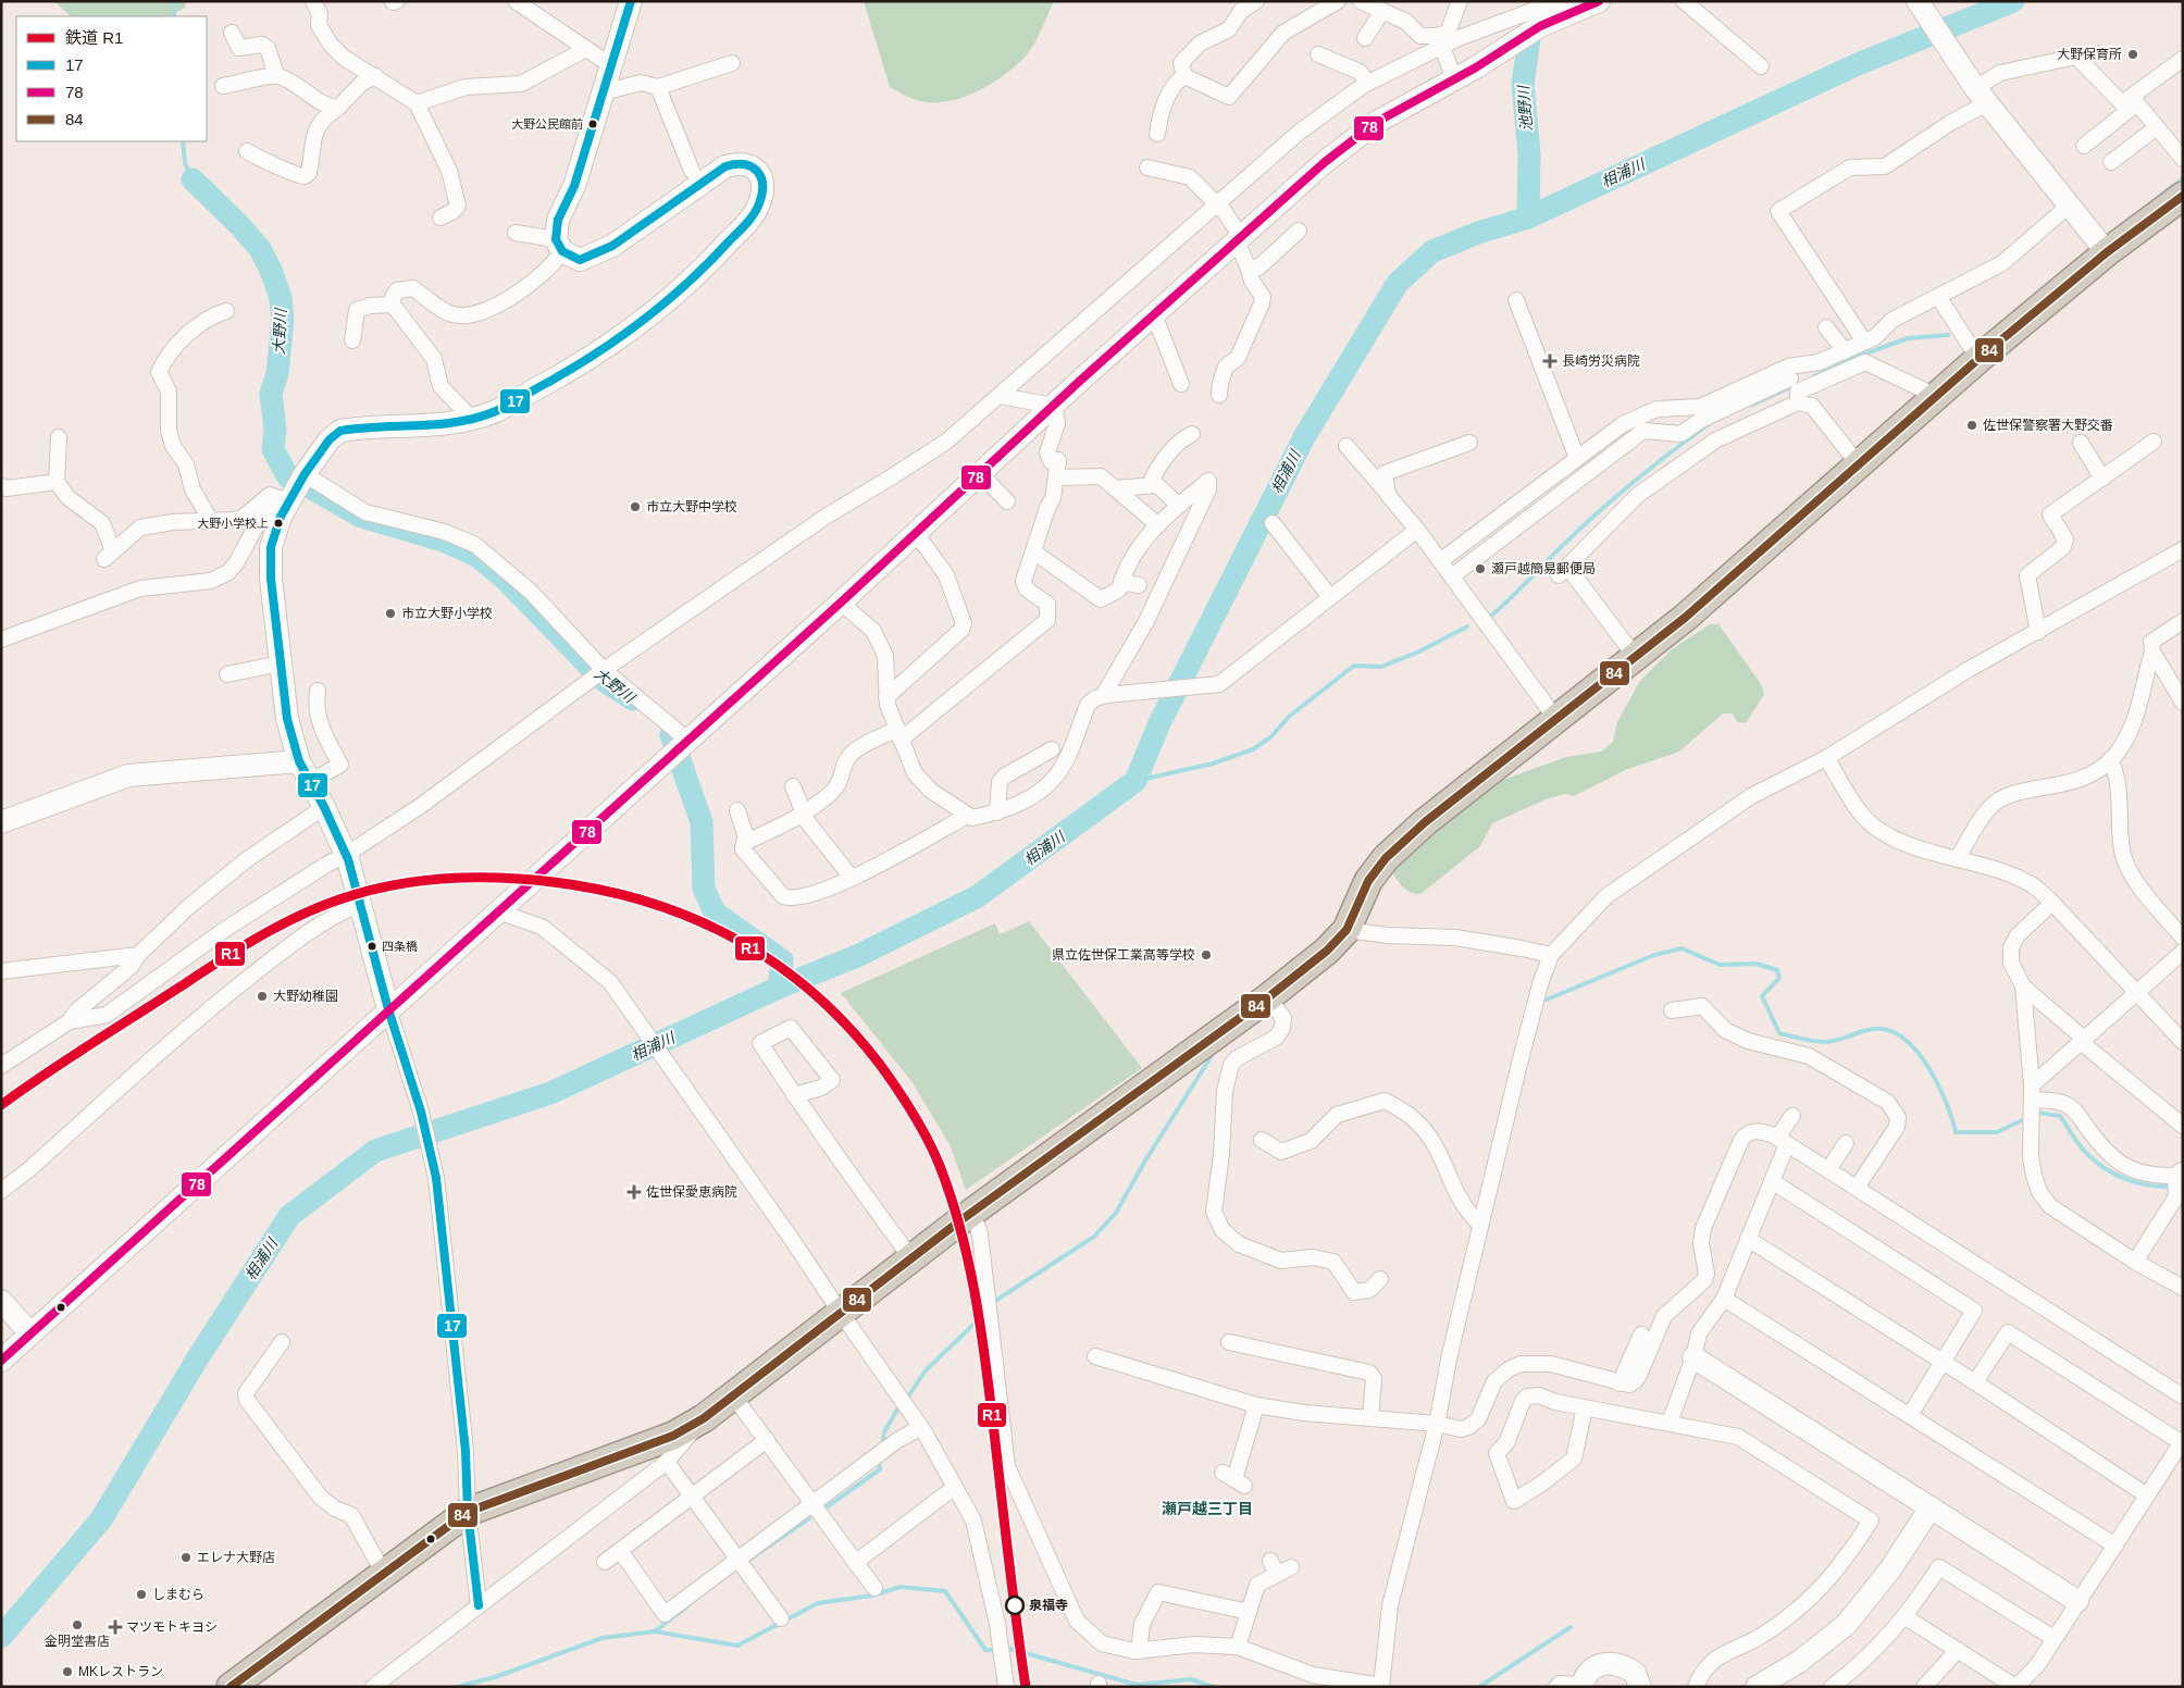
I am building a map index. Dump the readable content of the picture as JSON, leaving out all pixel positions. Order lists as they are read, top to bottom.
{
  "districts": ["瀬戸越三丁目"],
  "water": ["池野川", "相浦川", "大野川"],
  "places": {
    "other": [
      "大野保育所",
      "大野公民館前",
      "佐世保警察署大野交番",
      "市立大野中学校",
      "大野小学校上",
      "瀬戸越簡易郵便局",
      "市立大野小学校",
      "四条橋",
      "県立佐世保工業高等学校",
      "大野幼稚園",
      "エレナ大野店",
      "しまむら",
      "泉福寺",
      "金明堂書店",
      "MKレストラン"
    ],
    "health": ["長崎労災病院", "佐世保愛恵病院", "マツモトキヨシ"]
  },
  "lines": [
    "transit line 17",
    "transit line 78",
    "transit line 84",
    "rail line R1"
  ],
  "legend": [
    "鉄道 R1",
    "17",
    "78",
    "84"
  ]
}
